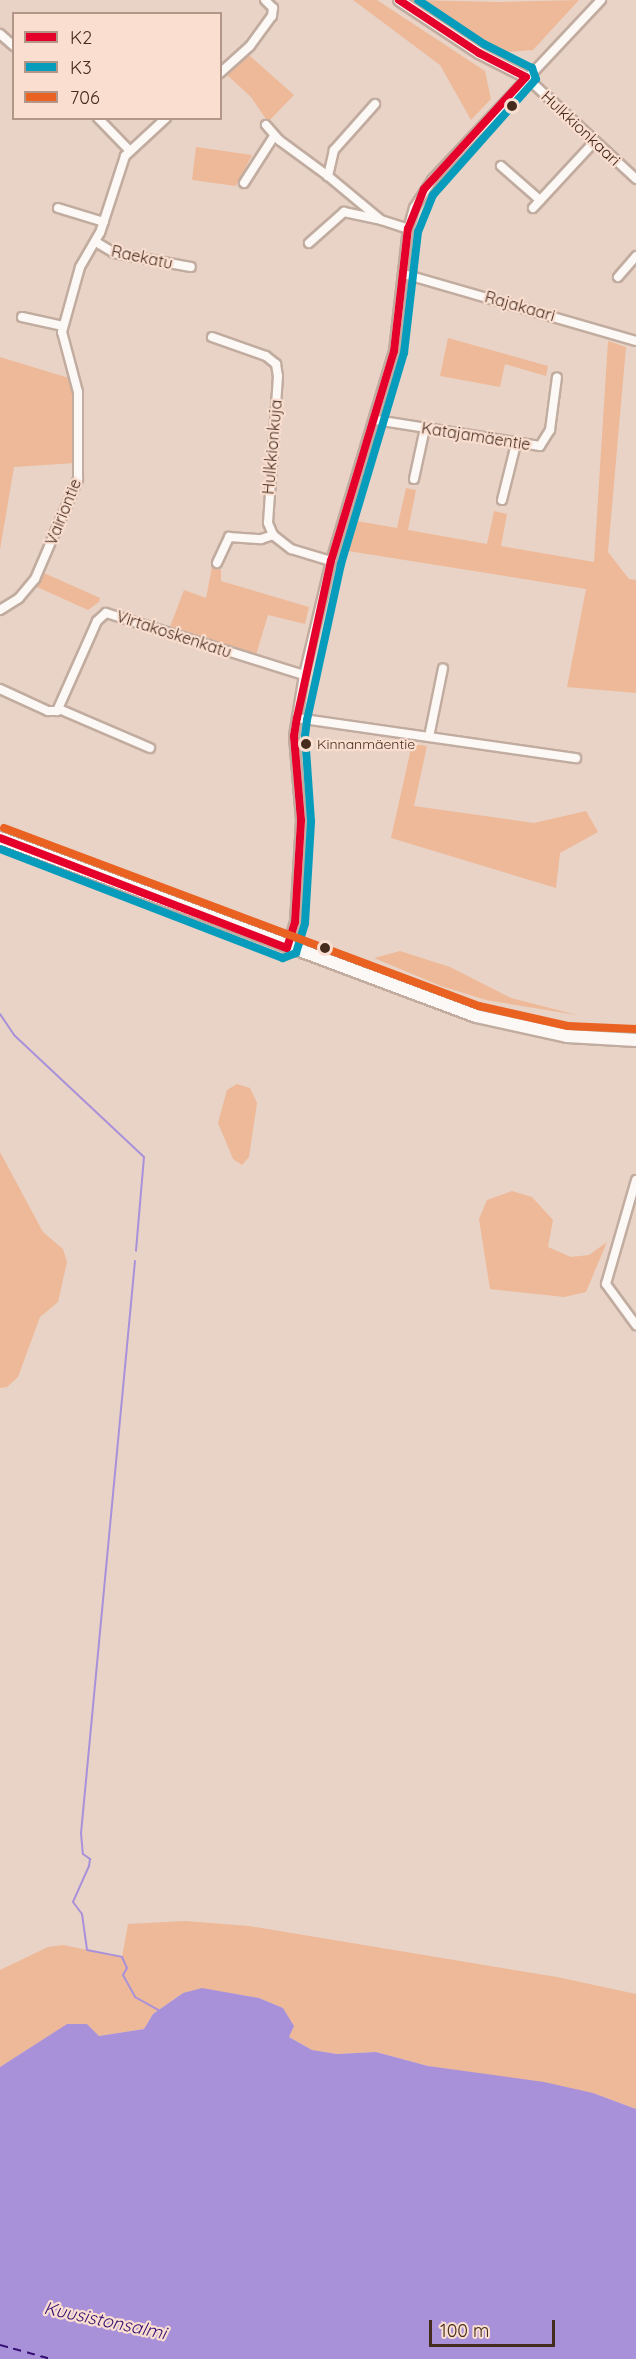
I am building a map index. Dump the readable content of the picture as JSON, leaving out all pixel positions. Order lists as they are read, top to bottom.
{
  "streets": {
    "street": [
      "Hulkkionkaari",
      "Raekatu",
      "Rajakaari",
      "Katajamäentie",
      "Hulkkionkuja",
      "Vairiontie",
      "Virtakoskenkatu"
    ]
  },
  "water": ["Kuusistonsalmi"],
  "places": ["Kinnanmäentie"],
  "lines": ["transit line K2", "transit line K3", "transit line 706"],
  "legend": ["K2", "K3", "706"],
  "scale_bar": "100 m"
}
